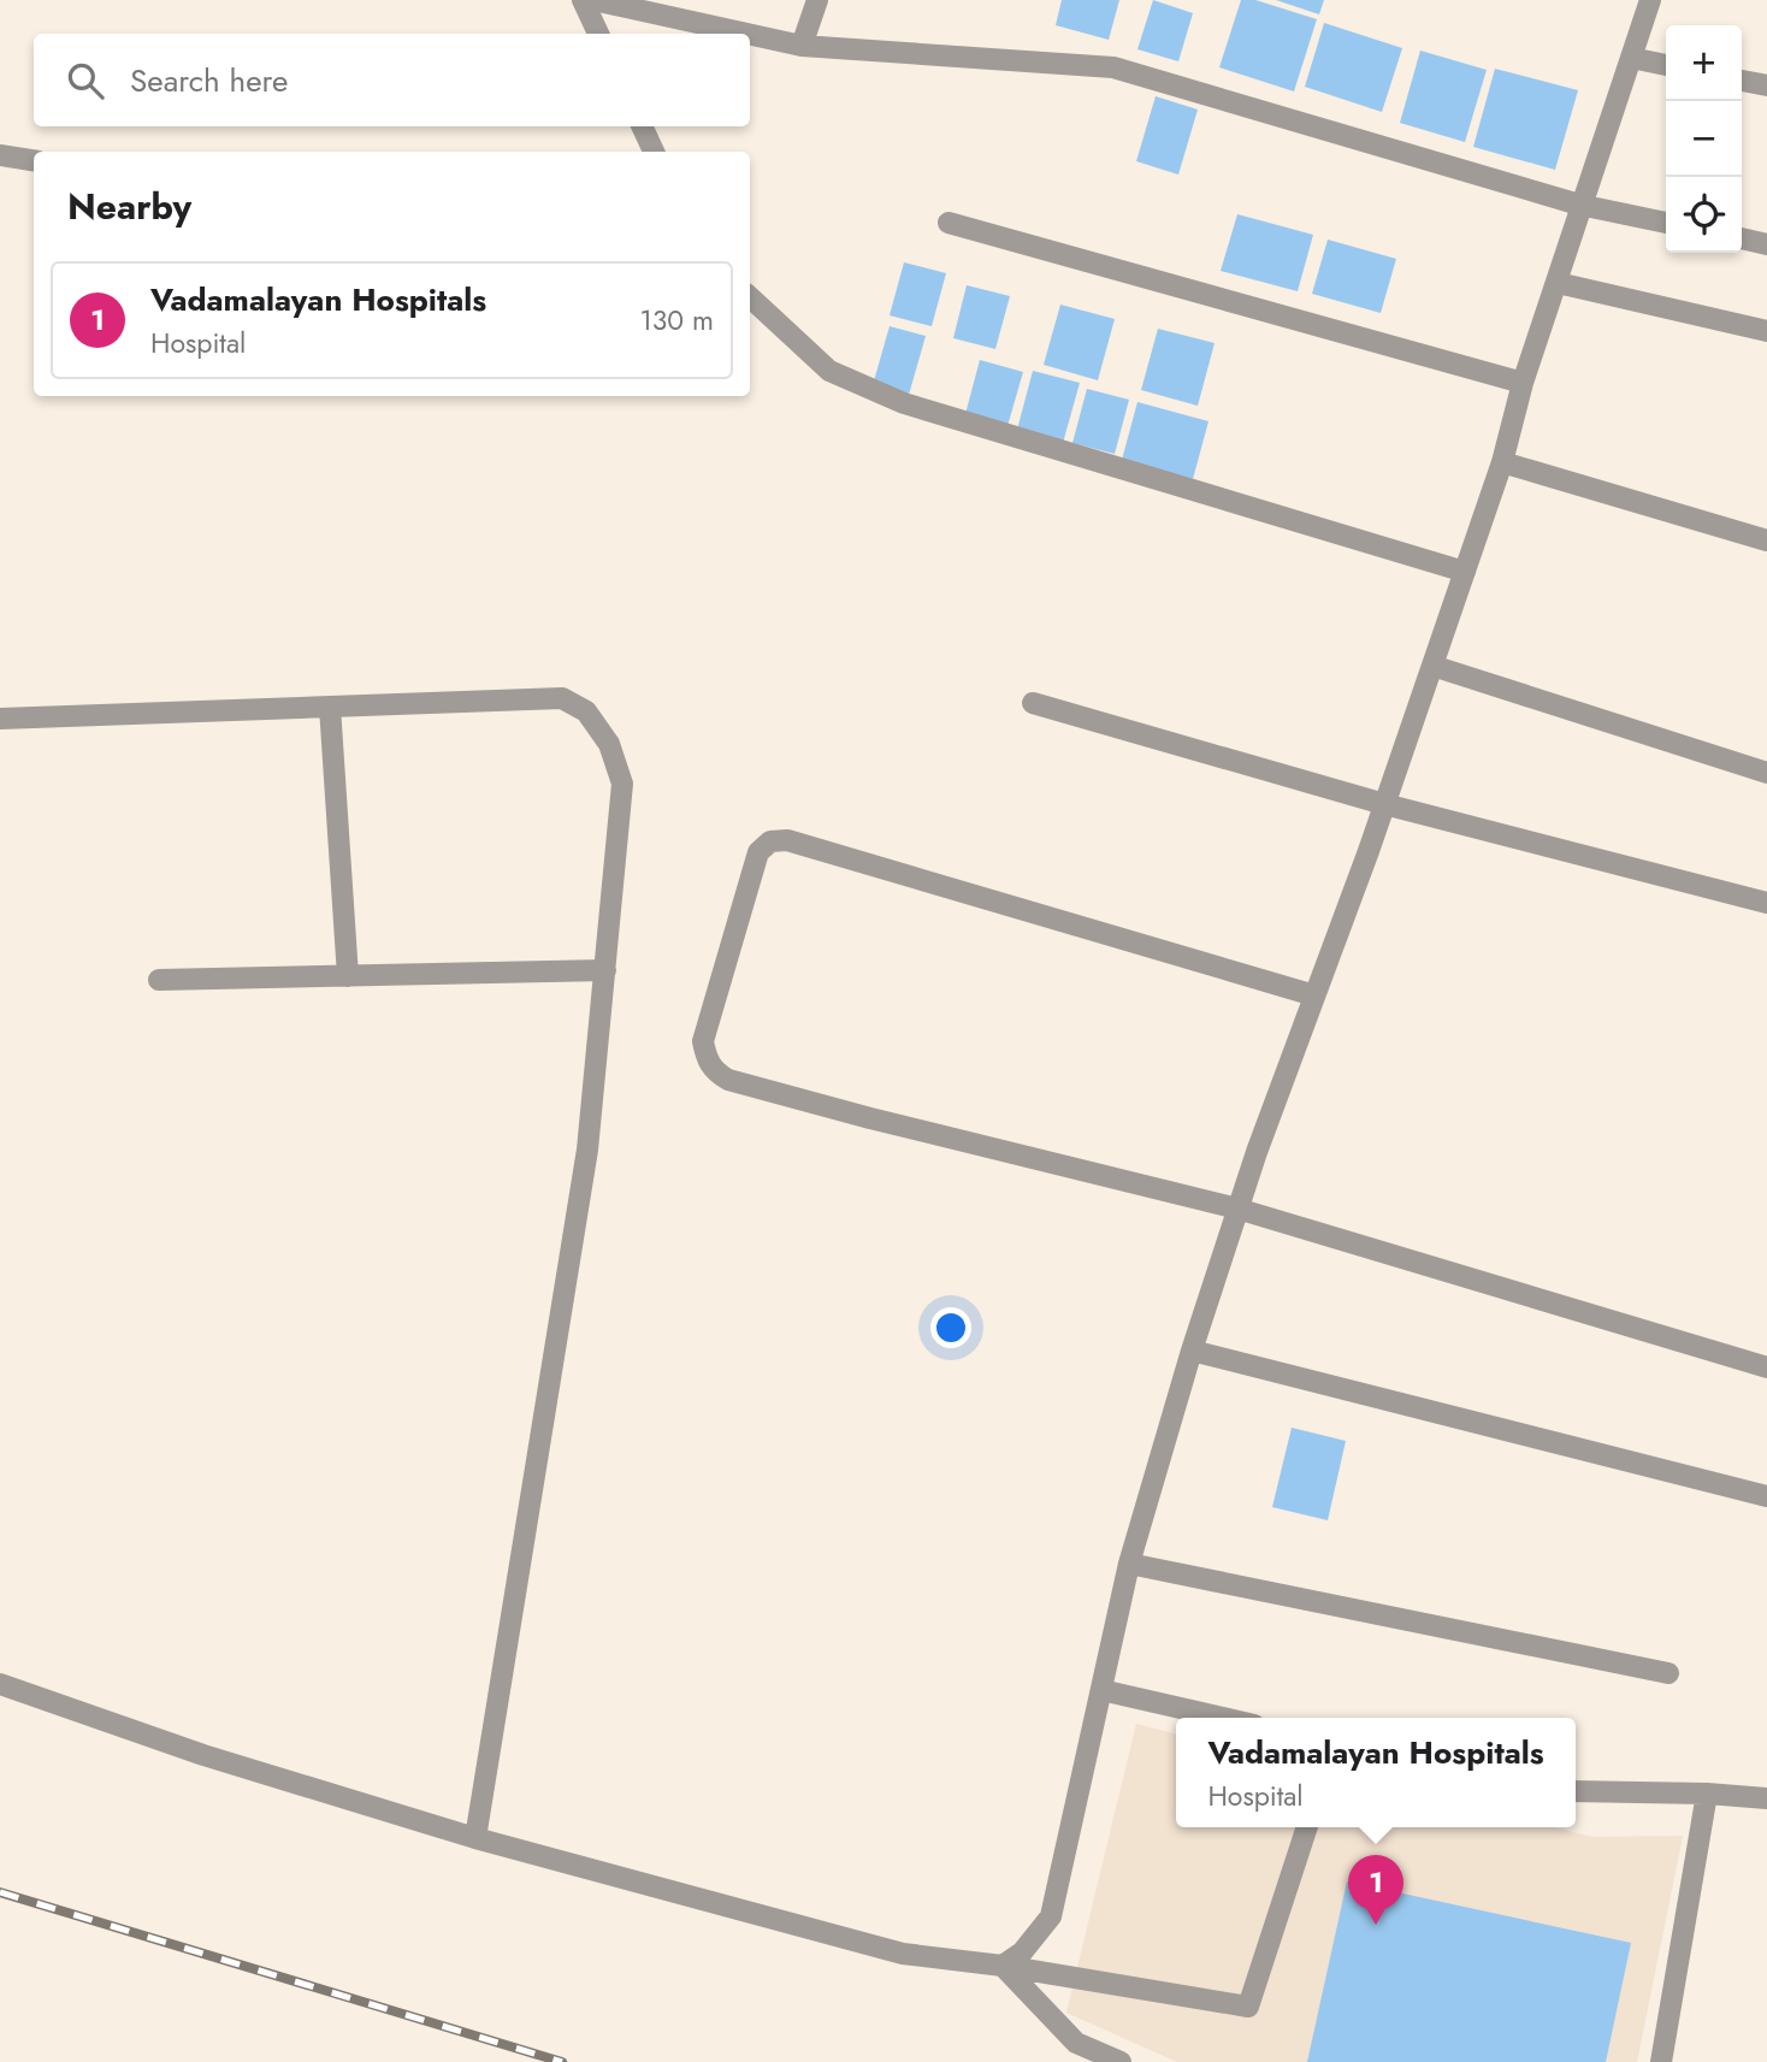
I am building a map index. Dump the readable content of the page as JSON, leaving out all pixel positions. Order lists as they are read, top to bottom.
{
  "page": {
    "map_buttons": ["+", "−"],
    "search": "Search here",
    "heading": "Nearby",
    "list": [
      {
        "mark": "1",
        "name": "Vadamalayan Hospitals",
        "note": "Hospital",
        "value": "130 m"
      }
    ],
    "popup": ["Vadamalayan Hospitals", "Hospital"],
    "pins": "1"
  }
}
